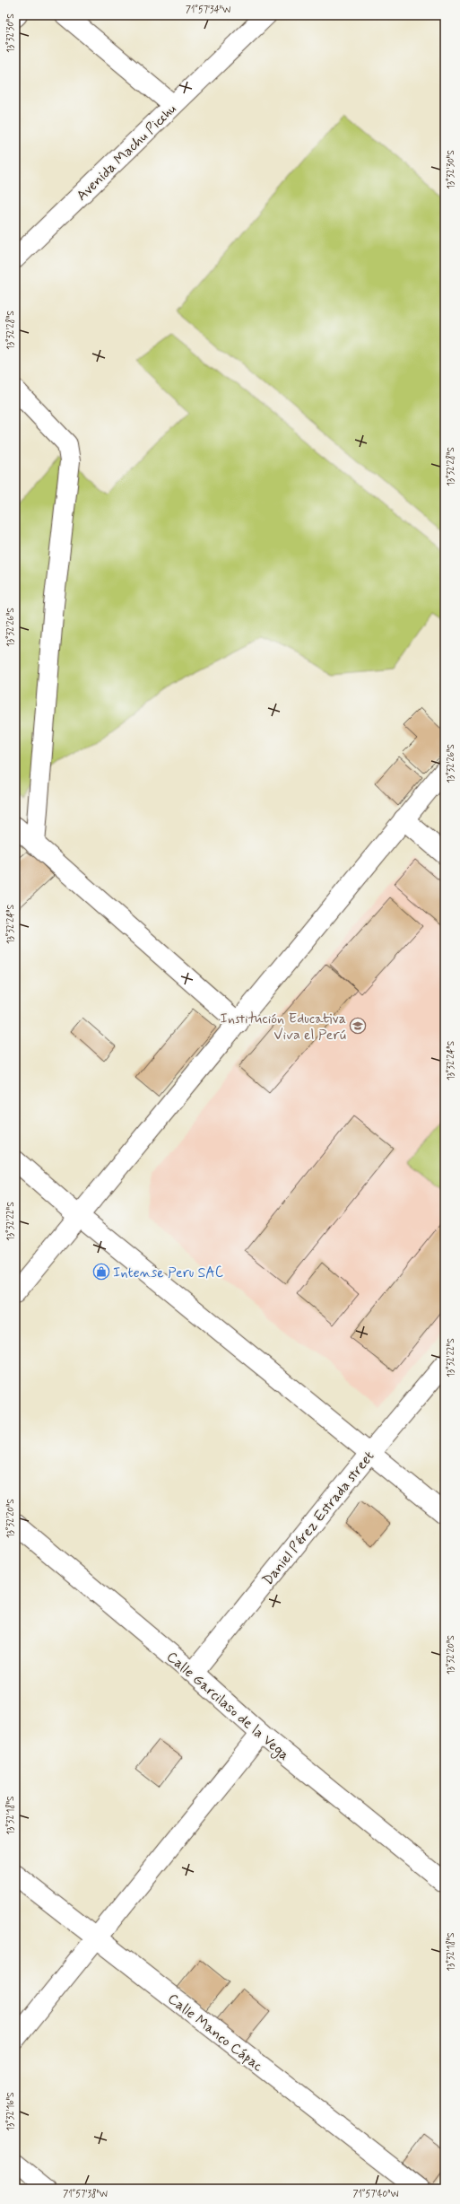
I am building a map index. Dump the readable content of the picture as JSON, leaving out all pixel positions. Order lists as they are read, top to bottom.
{
  "streets": {
    "street": [
      "Avenida Machu Picchu",
      "Daniel Pérez Estrada street",
      "Calle Garcilaso de la Vega",
      "Calle Manco Cápac"
    ]
  },
  "crossings": [
    ["Daniel Pérez Estrada street", "Calle Garcilaso de la Vega"]
  ],
  "places": {
    "school or university": ["Institución Educativa Viva el Perú"],
    "shop": ["Intense Peru SAC"]
  },
  "coordinates": [
    "71°57'34\"W",
    "13°32'30\"S",
    "13°32'28\"S",
    "13°32'26\"S",
    "13°32'24\"S",
    "13°32'22\"S",
    "13°32'20\"S",
    "13°32'18\"S",
    "13°32'16\"S",
    "71°57'38\"W",
    "71°57'40\"W"
  ]
}
